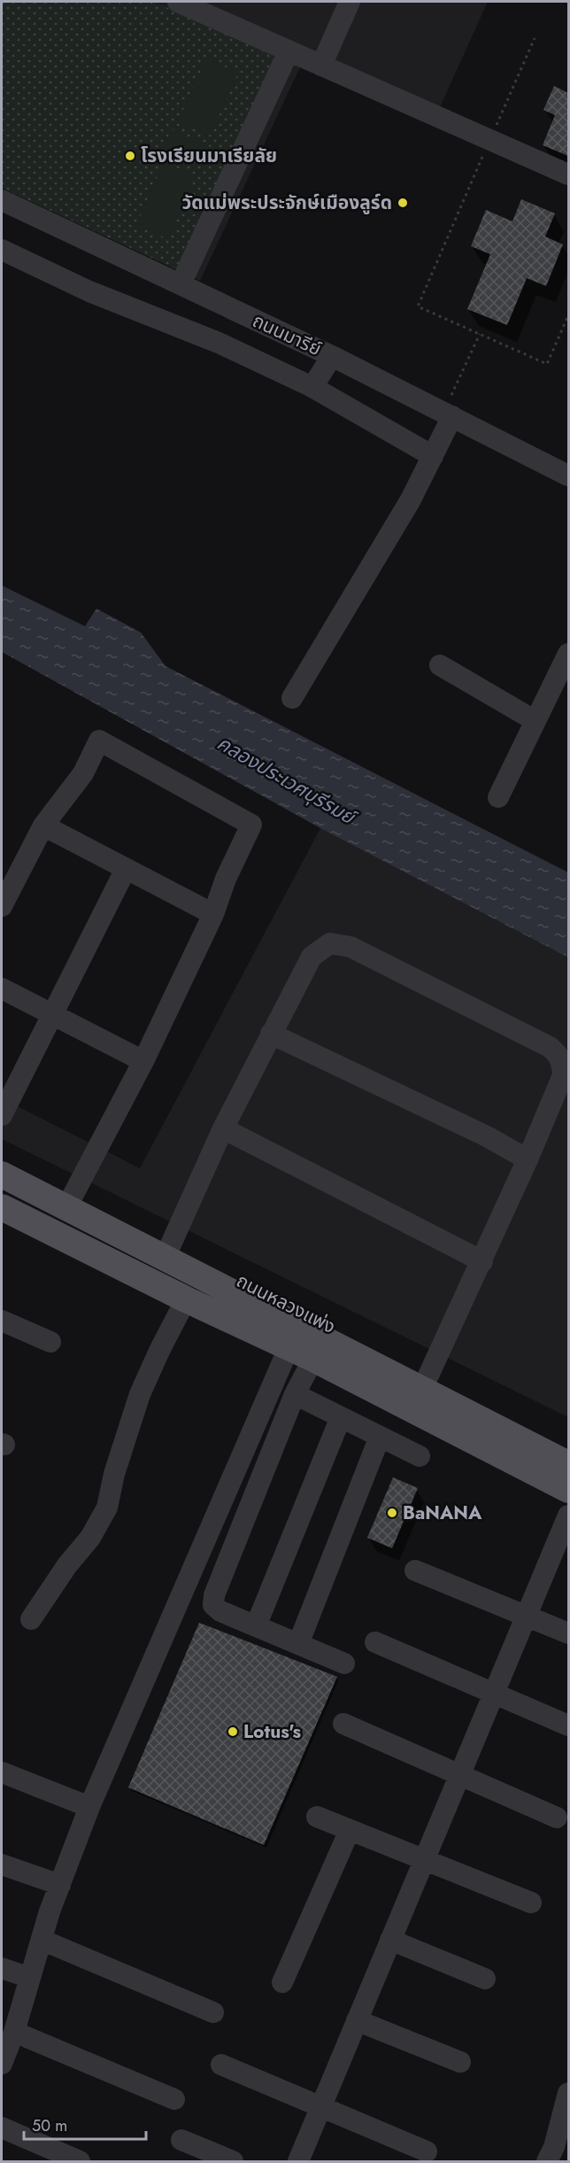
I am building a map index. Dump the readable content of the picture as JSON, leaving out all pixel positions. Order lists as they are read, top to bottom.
{
  "streets": {
    "main road": ["ถนนหลวงแพ่ง"],
    "street": ["ถนนมารีย์"]
  },
  "water": ["คลองประเวศบุรีรมย์"],
  "places": [
    "โรงเรียนมาเรียลัย",
    "วัดแม่พระประจักษ์เมืองลูร์ด",
    "BaNANA",
    "Lotus's"
  ],
  "scale_bar": "50 m"
}
